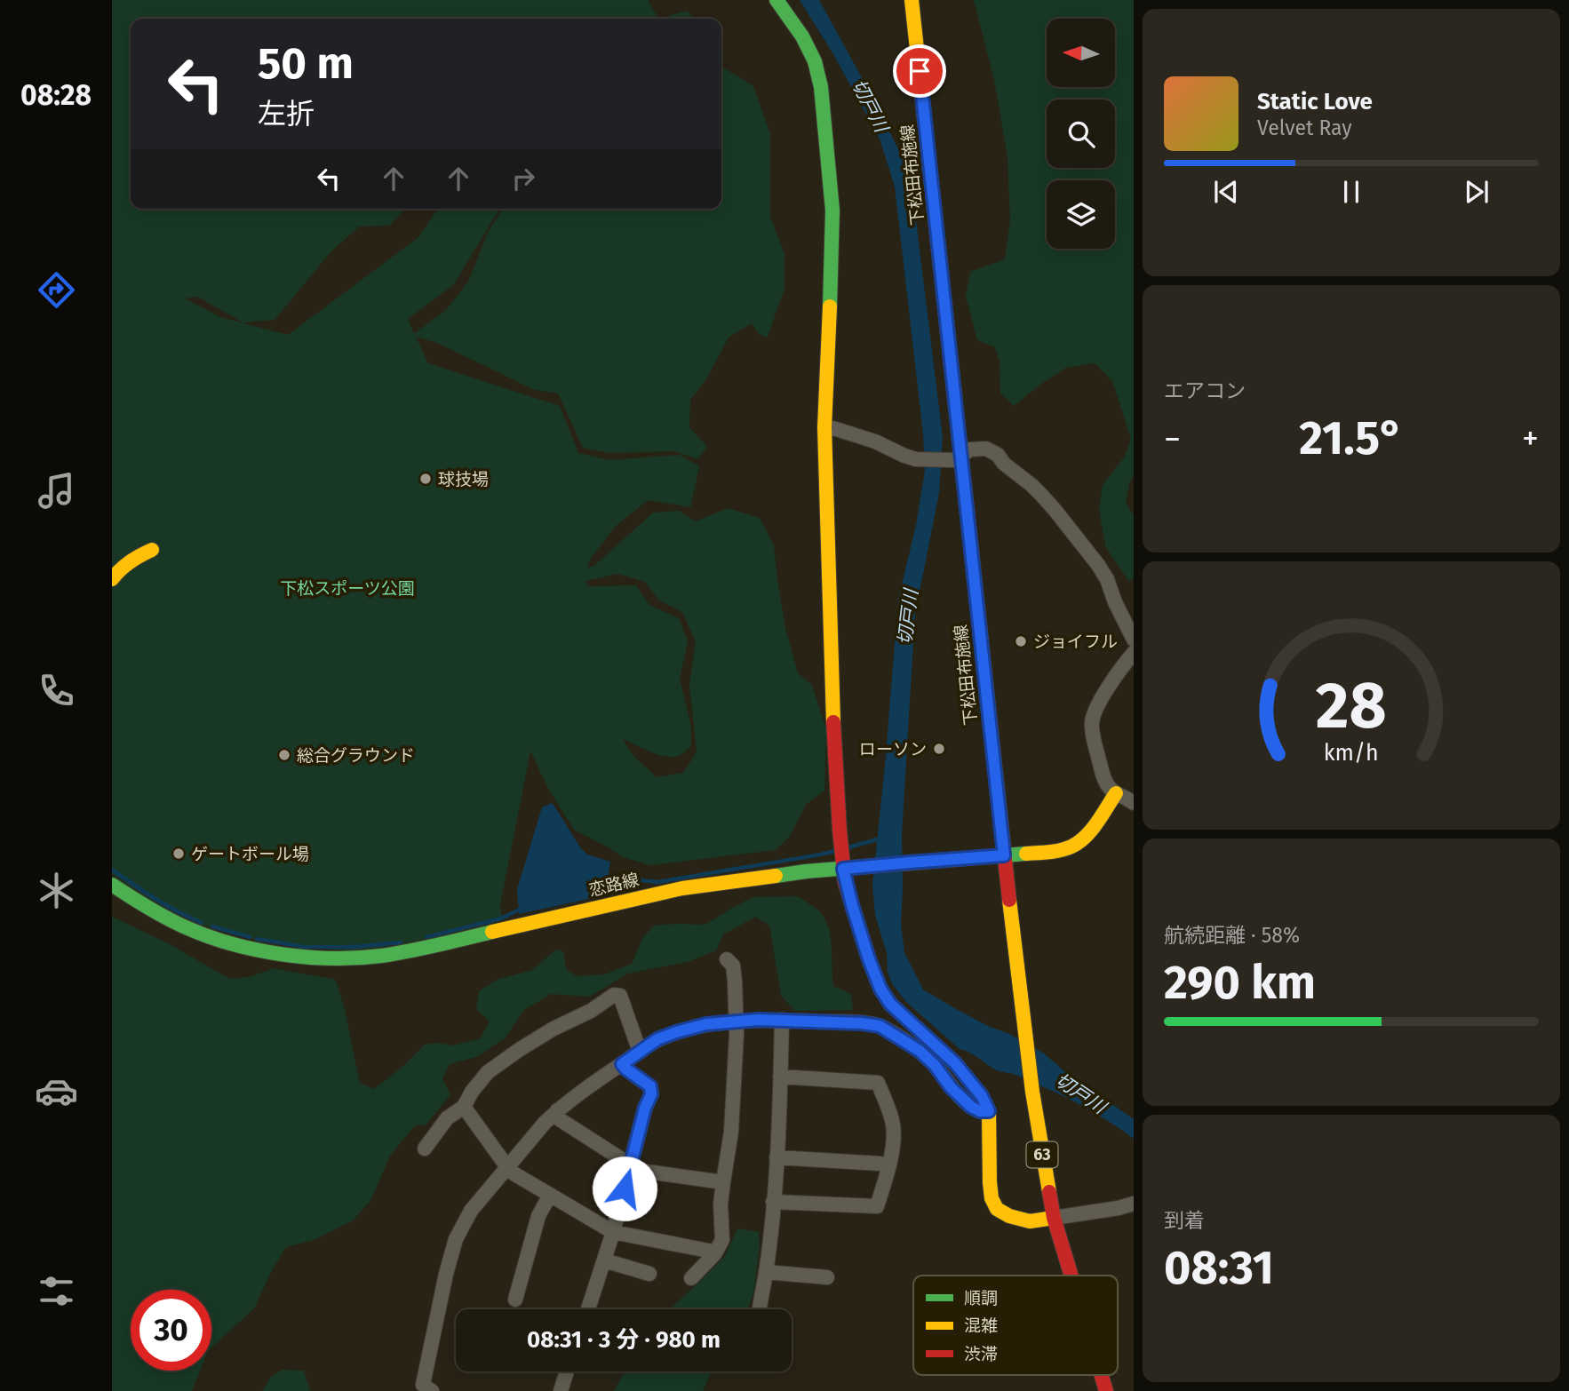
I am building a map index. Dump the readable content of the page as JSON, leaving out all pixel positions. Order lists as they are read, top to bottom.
{
  "streets": {
    "street": ["下松田布施線", "恋路線", "63"]
  },
  "crossings": [
    ["下松田布施線", "恋路線"]
  ],
  "water": ["切戸川"],
  "parks": ["下松スポーツ公園"],
  "places": [
    "球技場",
    "ジョイフル",
    "ローソン",
    "総合グラウンド",
    "ゲートボール場"
  ],
  "legend": ["順調", "混雑", "渋滞"],
  "north": "left",
  "page": {
    "tabs": "08:28",
    "turn": ["50 m", "左折"],
    "song": ["Static Love", "Velvet Ray"],
    "tile": [
      "エアコン",
      ["航続距離 · 58%", "290 km"],
      ["到着", "08:31"]
    ],
    "heat": ["−", "21.5°", "+"],
    "limit": "30",
    "trip": "08:31 · 3 分 · 980 m",
    "gauge": ["28", "km/h"]
  }
}
